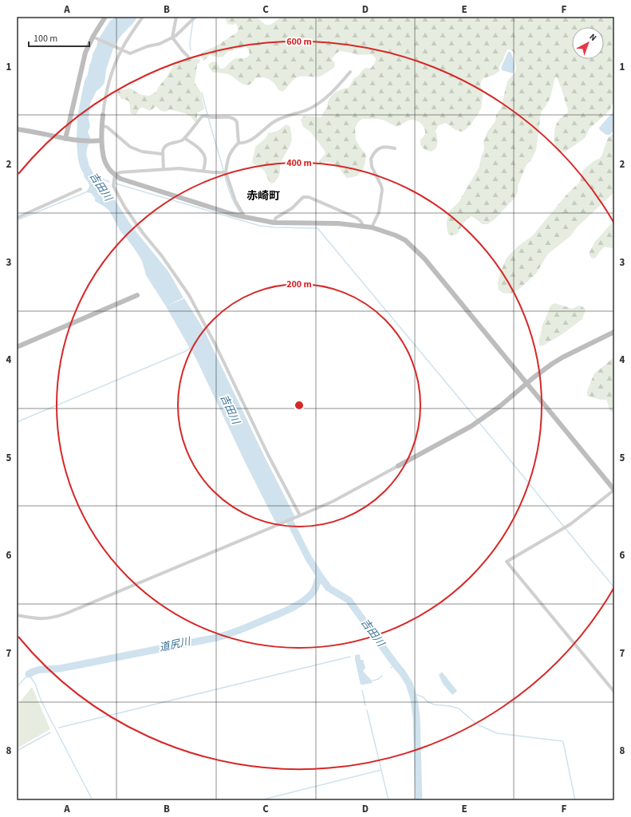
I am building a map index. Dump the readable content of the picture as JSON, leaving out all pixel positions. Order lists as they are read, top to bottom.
{
  "districts": ["赤崎町"],
  "water": ["吉田川", "道尻川"],
  "scale_bar": "100 m",
  "north": "top right",
  "grid": {
    "columns": [
      "A",
      "B",
      "C",
      "D",
      "E",
      "F"
    ],
    "rows": [
      "1",
      "2",
      "3",
      "4",
      "5",
      "6",
      "7",
      "8"
    ]
  },
  "rings": ["600 m", "400 m", "200 m"]
}
